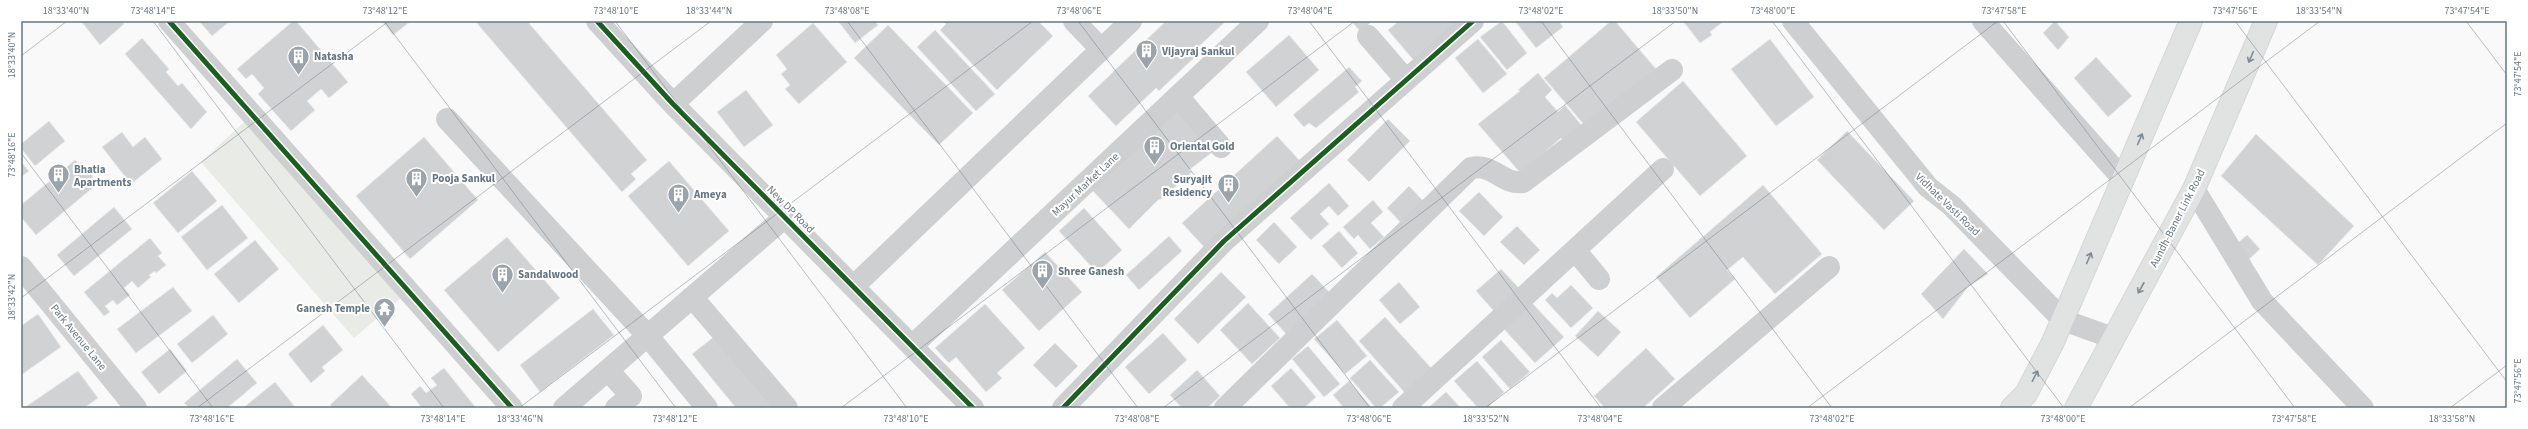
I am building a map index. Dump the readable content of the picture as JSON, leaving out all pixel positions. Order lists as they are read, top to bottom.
{
  "streets": {
    "main road": ["Aundh-Baner Link Road"],
    "street": [
      "Mayur Market Lane",
      "Vidhate Vasti Road",
      "New DP Road",
      "Park Avenue Lane"
    ]
  },
  "crossings": [
    ["Mayur Market Lane", "New DP Road"],
    ["Vidhate Vasti Road", "Aundh-Baner Link Road"]
  ],
  "places": {
    "building": [
      "Vijayraj Sankul",
      "Natasha",
      "Oriental Gold",
      "Bhatia Apartments",
      "Pooja Sankul",
      "Suryajit Residency",
      "Ameya",
      "Shree Ganesh",
      "Sandalwood"
    ],
    "temple": ["Ganesh Temple"]
  },
  "coordinates": [
    "18°33'40\"N",
    "73°48'14\"E",
    "73°48'12\"E",
    "73°48'10\"E",
    "18°33'44\"N",
    "73°48'08\"E",
    "73°48'06\"E",
    "73°48'04\"E",
    "73°48'02\"E",
    "18°33'50\"N",
    "73°48'00\"E",
    "73°47'58\"E",
    "73°47'56\"E",
    "18°33'54\"N",
    "73°47'54\"E",
    "73°48'16\"E",
    "18°33'42\"N",
    "18°33'46\"N",
    "18°33'52\"N",
    "18°33'58\"N"
  ]
}
